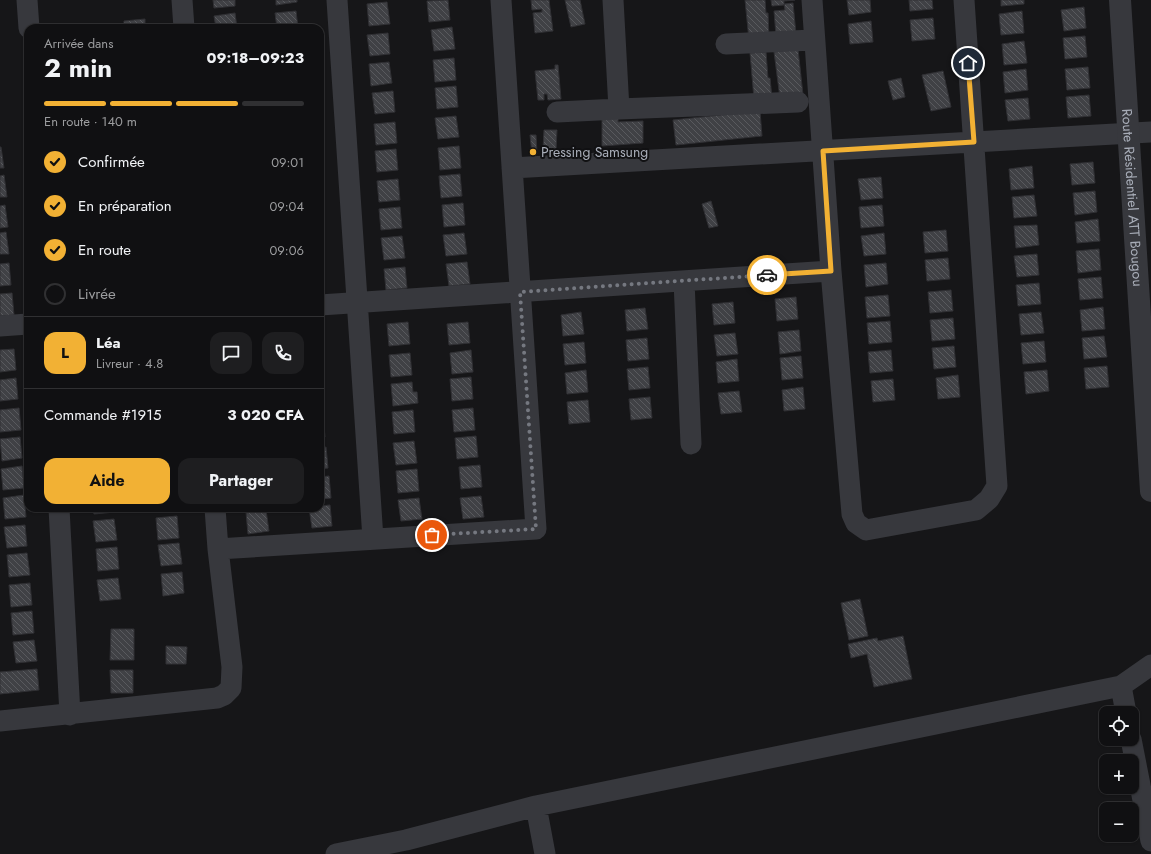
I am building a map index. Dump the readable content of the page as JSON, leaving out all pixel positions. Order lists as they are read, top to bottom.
{
  "streets": {
    "street": ["Route Résidentiel ATT Bougou"]
  },
  "places": ["Pressing Samsung"],
  "page": {
    "heading": ["2 min", "Arrivée dans", "09:18–09:23"],
    "panel": [
      "Léa",
      "Livreur · 4.8",
      "Commande #1915",
      "3 020 CFA"
    ],
    "bar": "En route · 140 m",
    "list": [
      ["Confirmée", "09:01"],
      ["En préparation", "09:04"],
      ["En route", "09:06"],
      "Livrée"
    ],
    "round": "L",
    "buttons": ["Aide", "Partager"],
    "map_buttons": ["+", "−"]
  }
}
